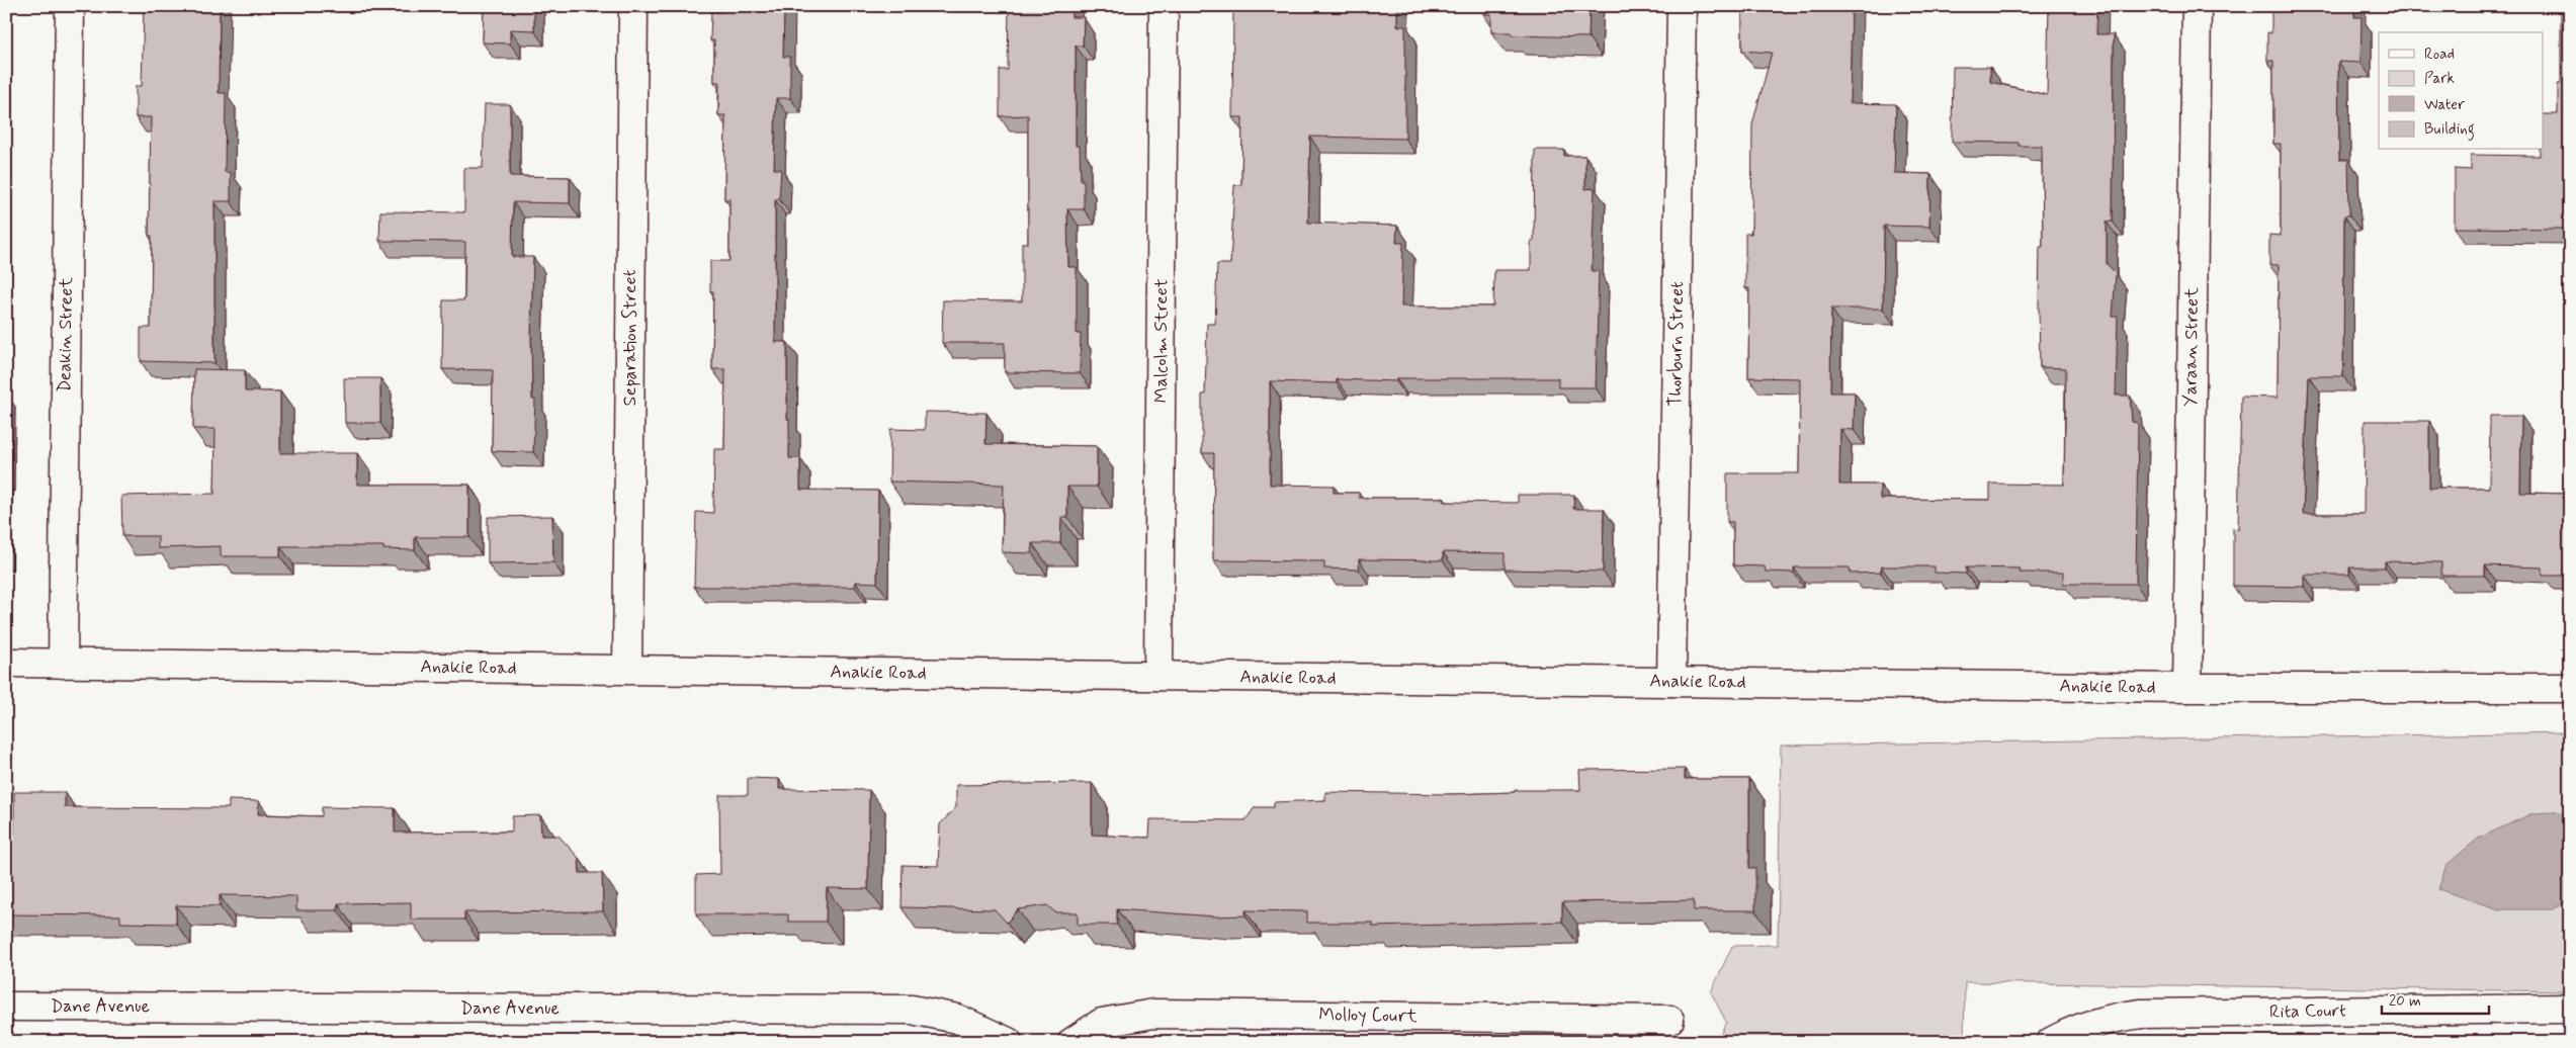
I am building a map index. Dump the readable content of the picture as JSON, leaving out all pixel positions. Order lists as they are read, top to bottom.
{
  "streets": {
    "street": [
      "Deakin Street",
      "Separation Street",
      "Malcolm Street",
      "Thorburn Street",
      "Yaraan Street",
      "Anakie Road",
      "Dane Avenue",
      "Rita Court",
      "Molloy Court"
    ]
  },
  "crossings": [
    ["Deakin Street", "Anakie Road"],
    ["Separation Street", "Anakie Road"],
    ["Malcolm Street", "Anakie Road"],
    ["Thorburn Street", "Anakie Road"],
    ["Yaraan Street", "Anakie Road"]
  ],
  "legend": [
    "Road",
    "Park",
    "Water",
    "Building"
  ],
  "scale_bar": "20 m"
}
